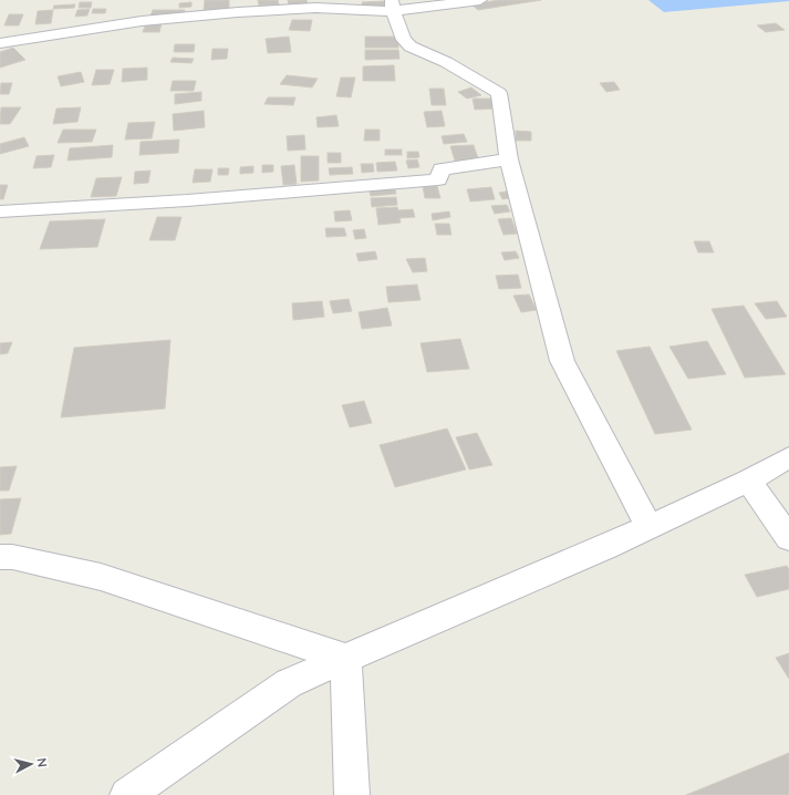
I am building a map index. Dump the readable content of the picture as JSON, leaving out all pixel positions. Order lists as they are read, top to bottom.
{
  "north": "right"
}
